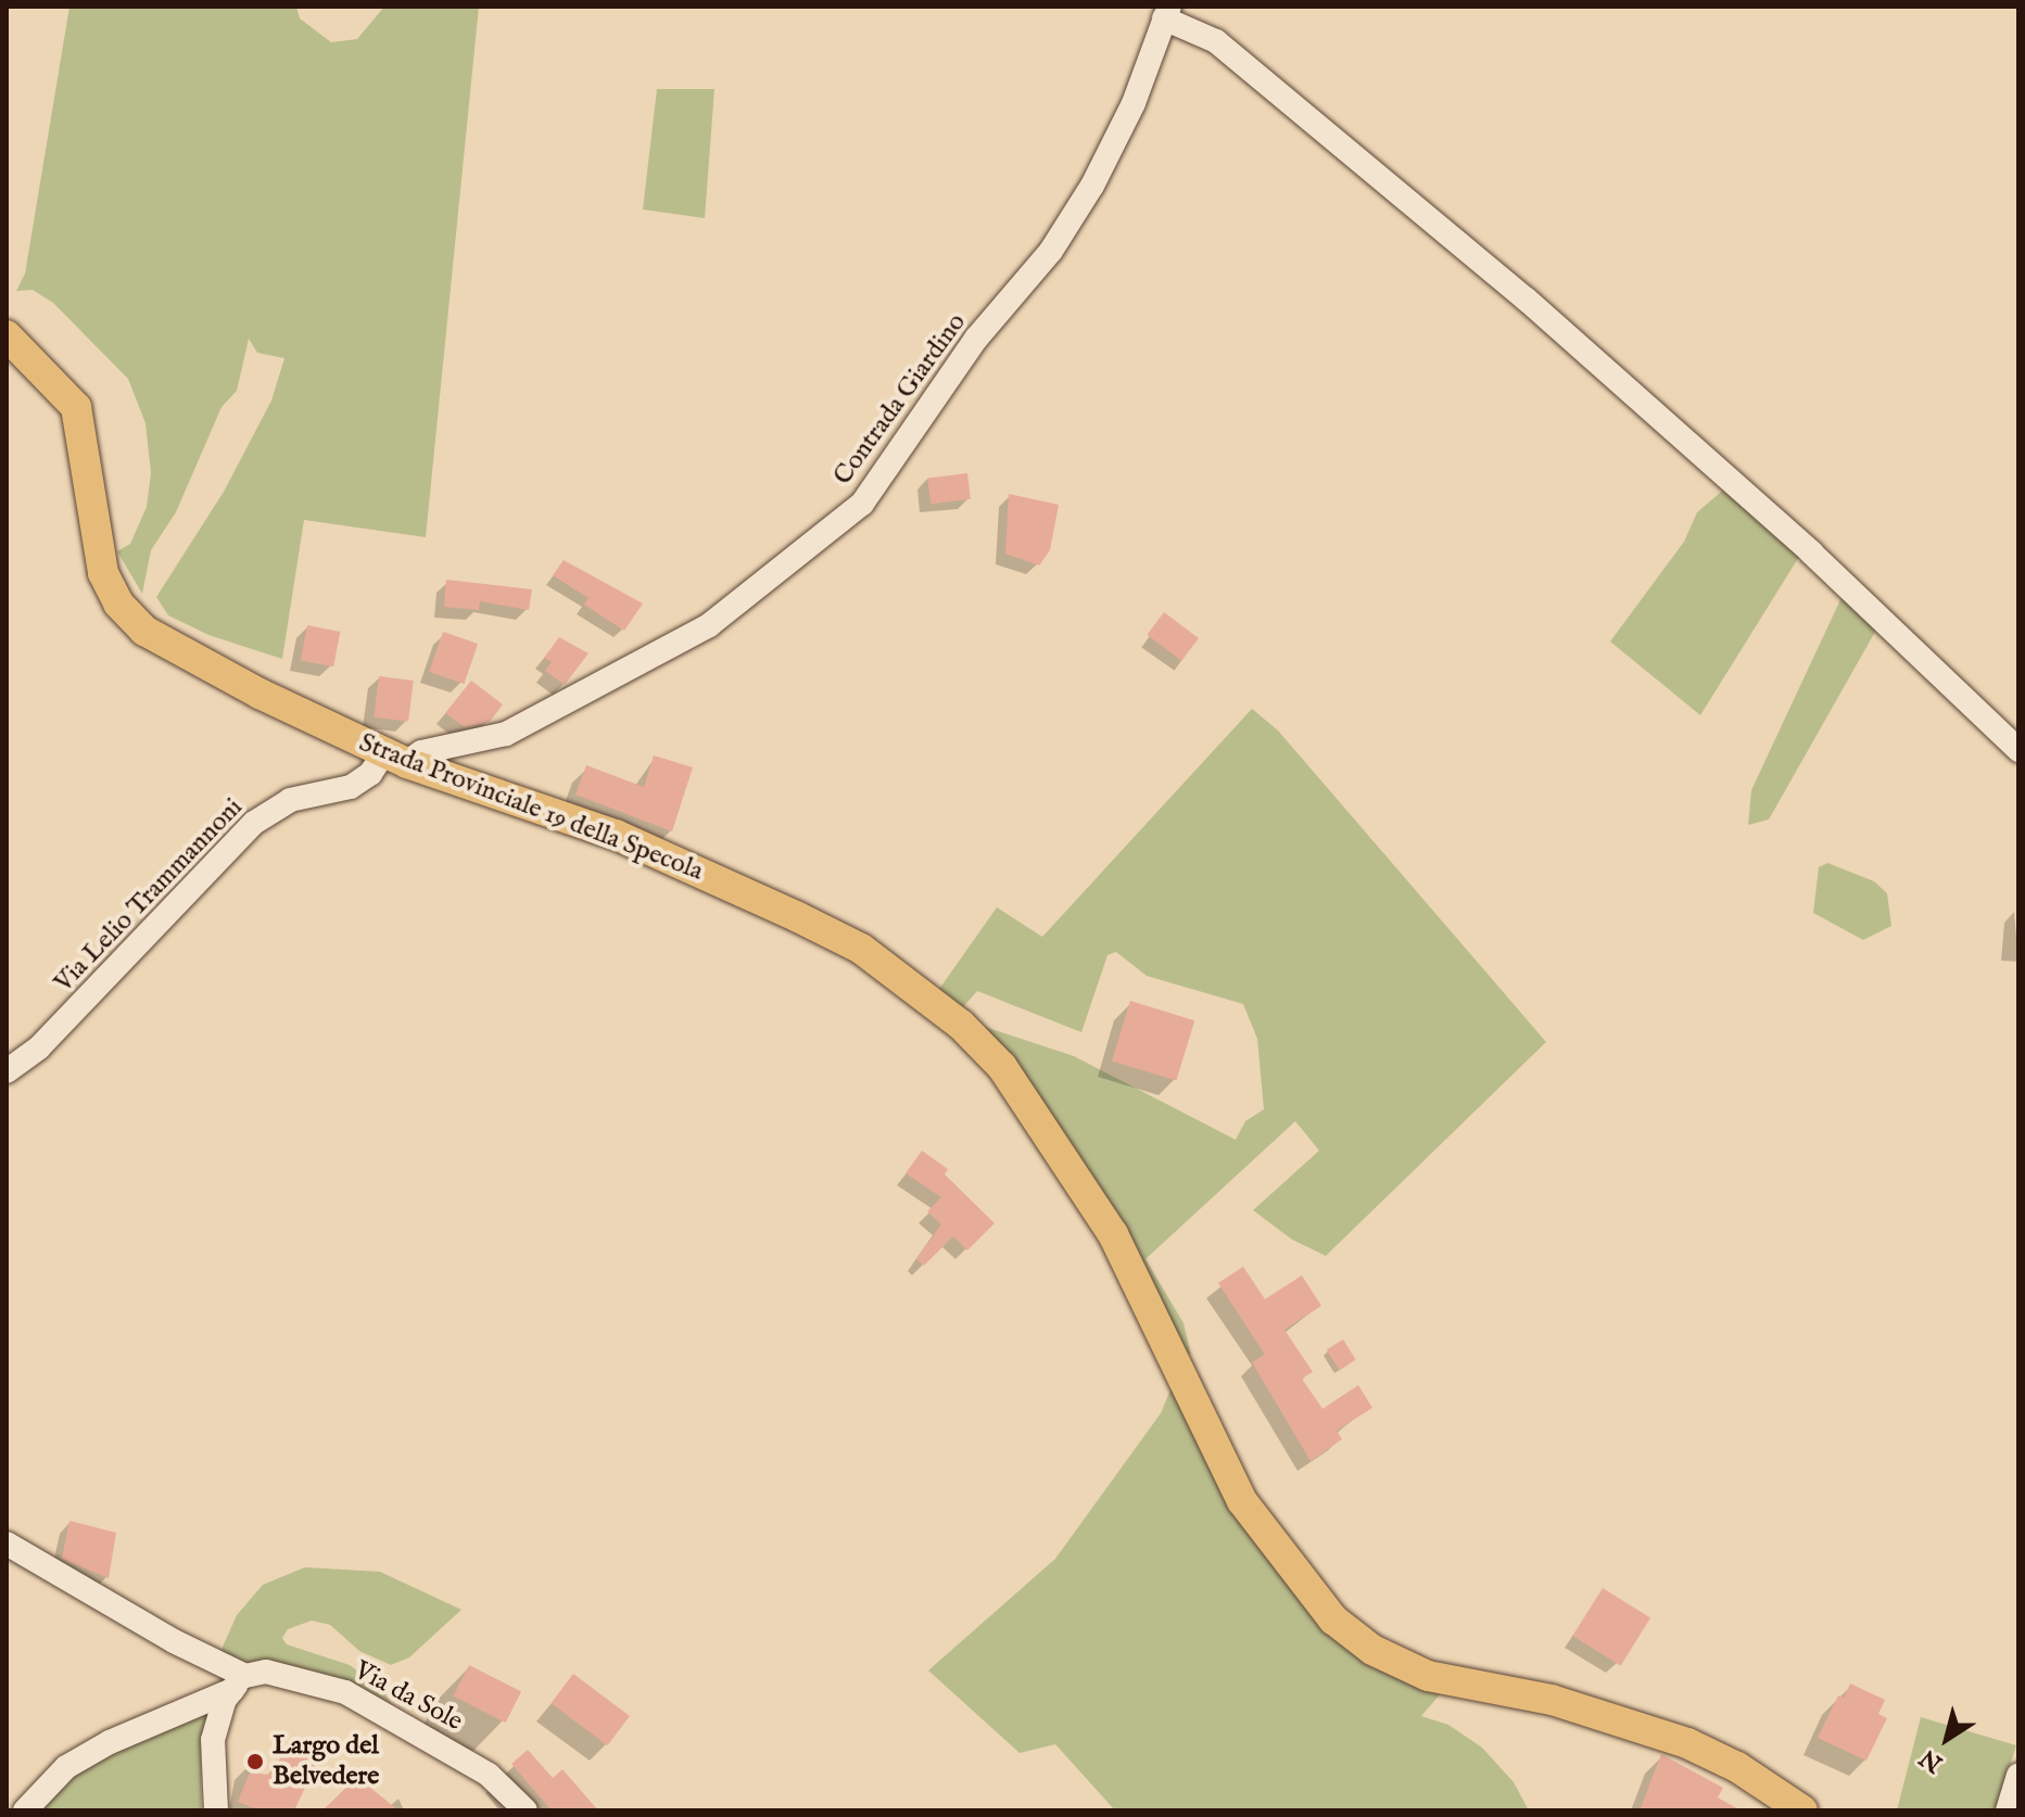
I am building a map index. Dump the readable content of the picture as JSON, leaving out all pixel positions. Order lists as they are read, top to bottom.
{
  "streets": {
    "main road": ["Strada Provinciale 19 della Specola"],
    "street": ["Contrada Giardino", "Via Lelio Trammannoni", "Via da Sole"]
  },
  "crossings": [
    ["Contrada Giardino", "Strada Provinciale 19 della Specola"],
    ["Contrada Giardino", "Via Lelio Trammannoni"],
    ["Strada Provinciale 19 della Specola", "Via Lelio Trammannoni"]
  ],
  "places": ["Largo del Belvedere"],
  "north": "bottom left"
}
